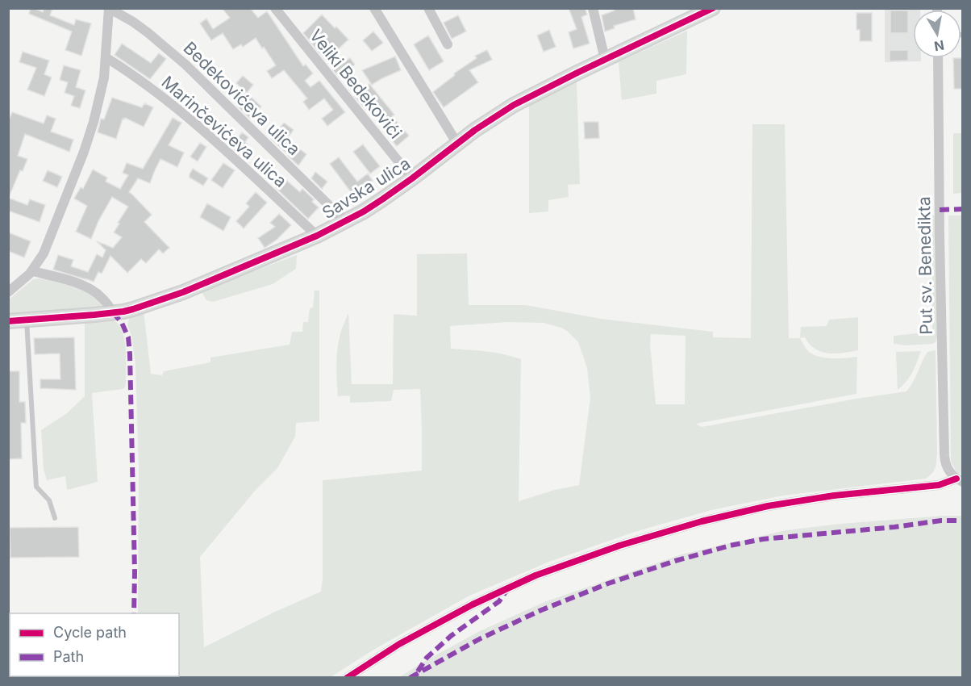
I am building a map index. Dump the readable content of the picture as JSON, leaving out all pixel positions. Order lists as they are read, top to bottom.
{
  "streets": {
    "street": [
      "Veliki Bedekovići",
      "Bedekovićeva ulica",
      "Marinčevićeva ulica",
      "Savska ulica",
      "Put sv. Benedikta"
    ]
  },
  "crossings": [
    ["Veliki Bedekovići", "Savska ulica"],
    ["Bedekovićeva ulica", "Savska ulica"],
    ["Marinčevićeva ulica", "Savska ulica"]
  ],
  "legend": ["Cycle path", "Path"],
  "north": "bottom"
}
